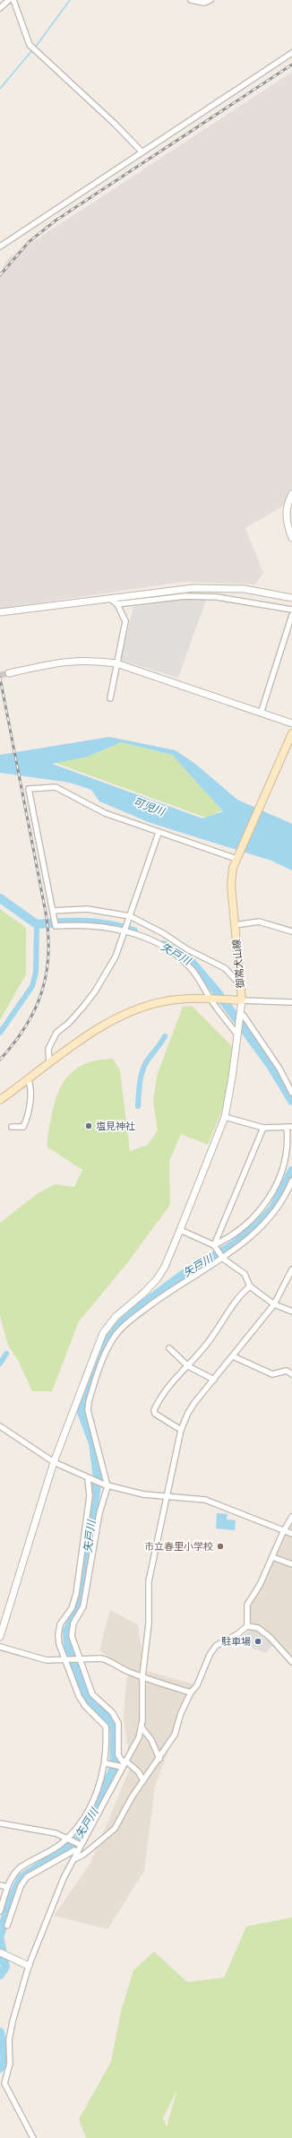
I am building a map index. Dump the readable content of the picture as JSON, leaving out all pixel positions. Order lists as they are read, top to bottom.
{
  "streets": {
    "main road": ["御嵩犬山線"]
  },
  "water": ["可児川", "矢戸川"],
  "places": ["塩見神社", "市立春里小学校", "駐車場"]
}
